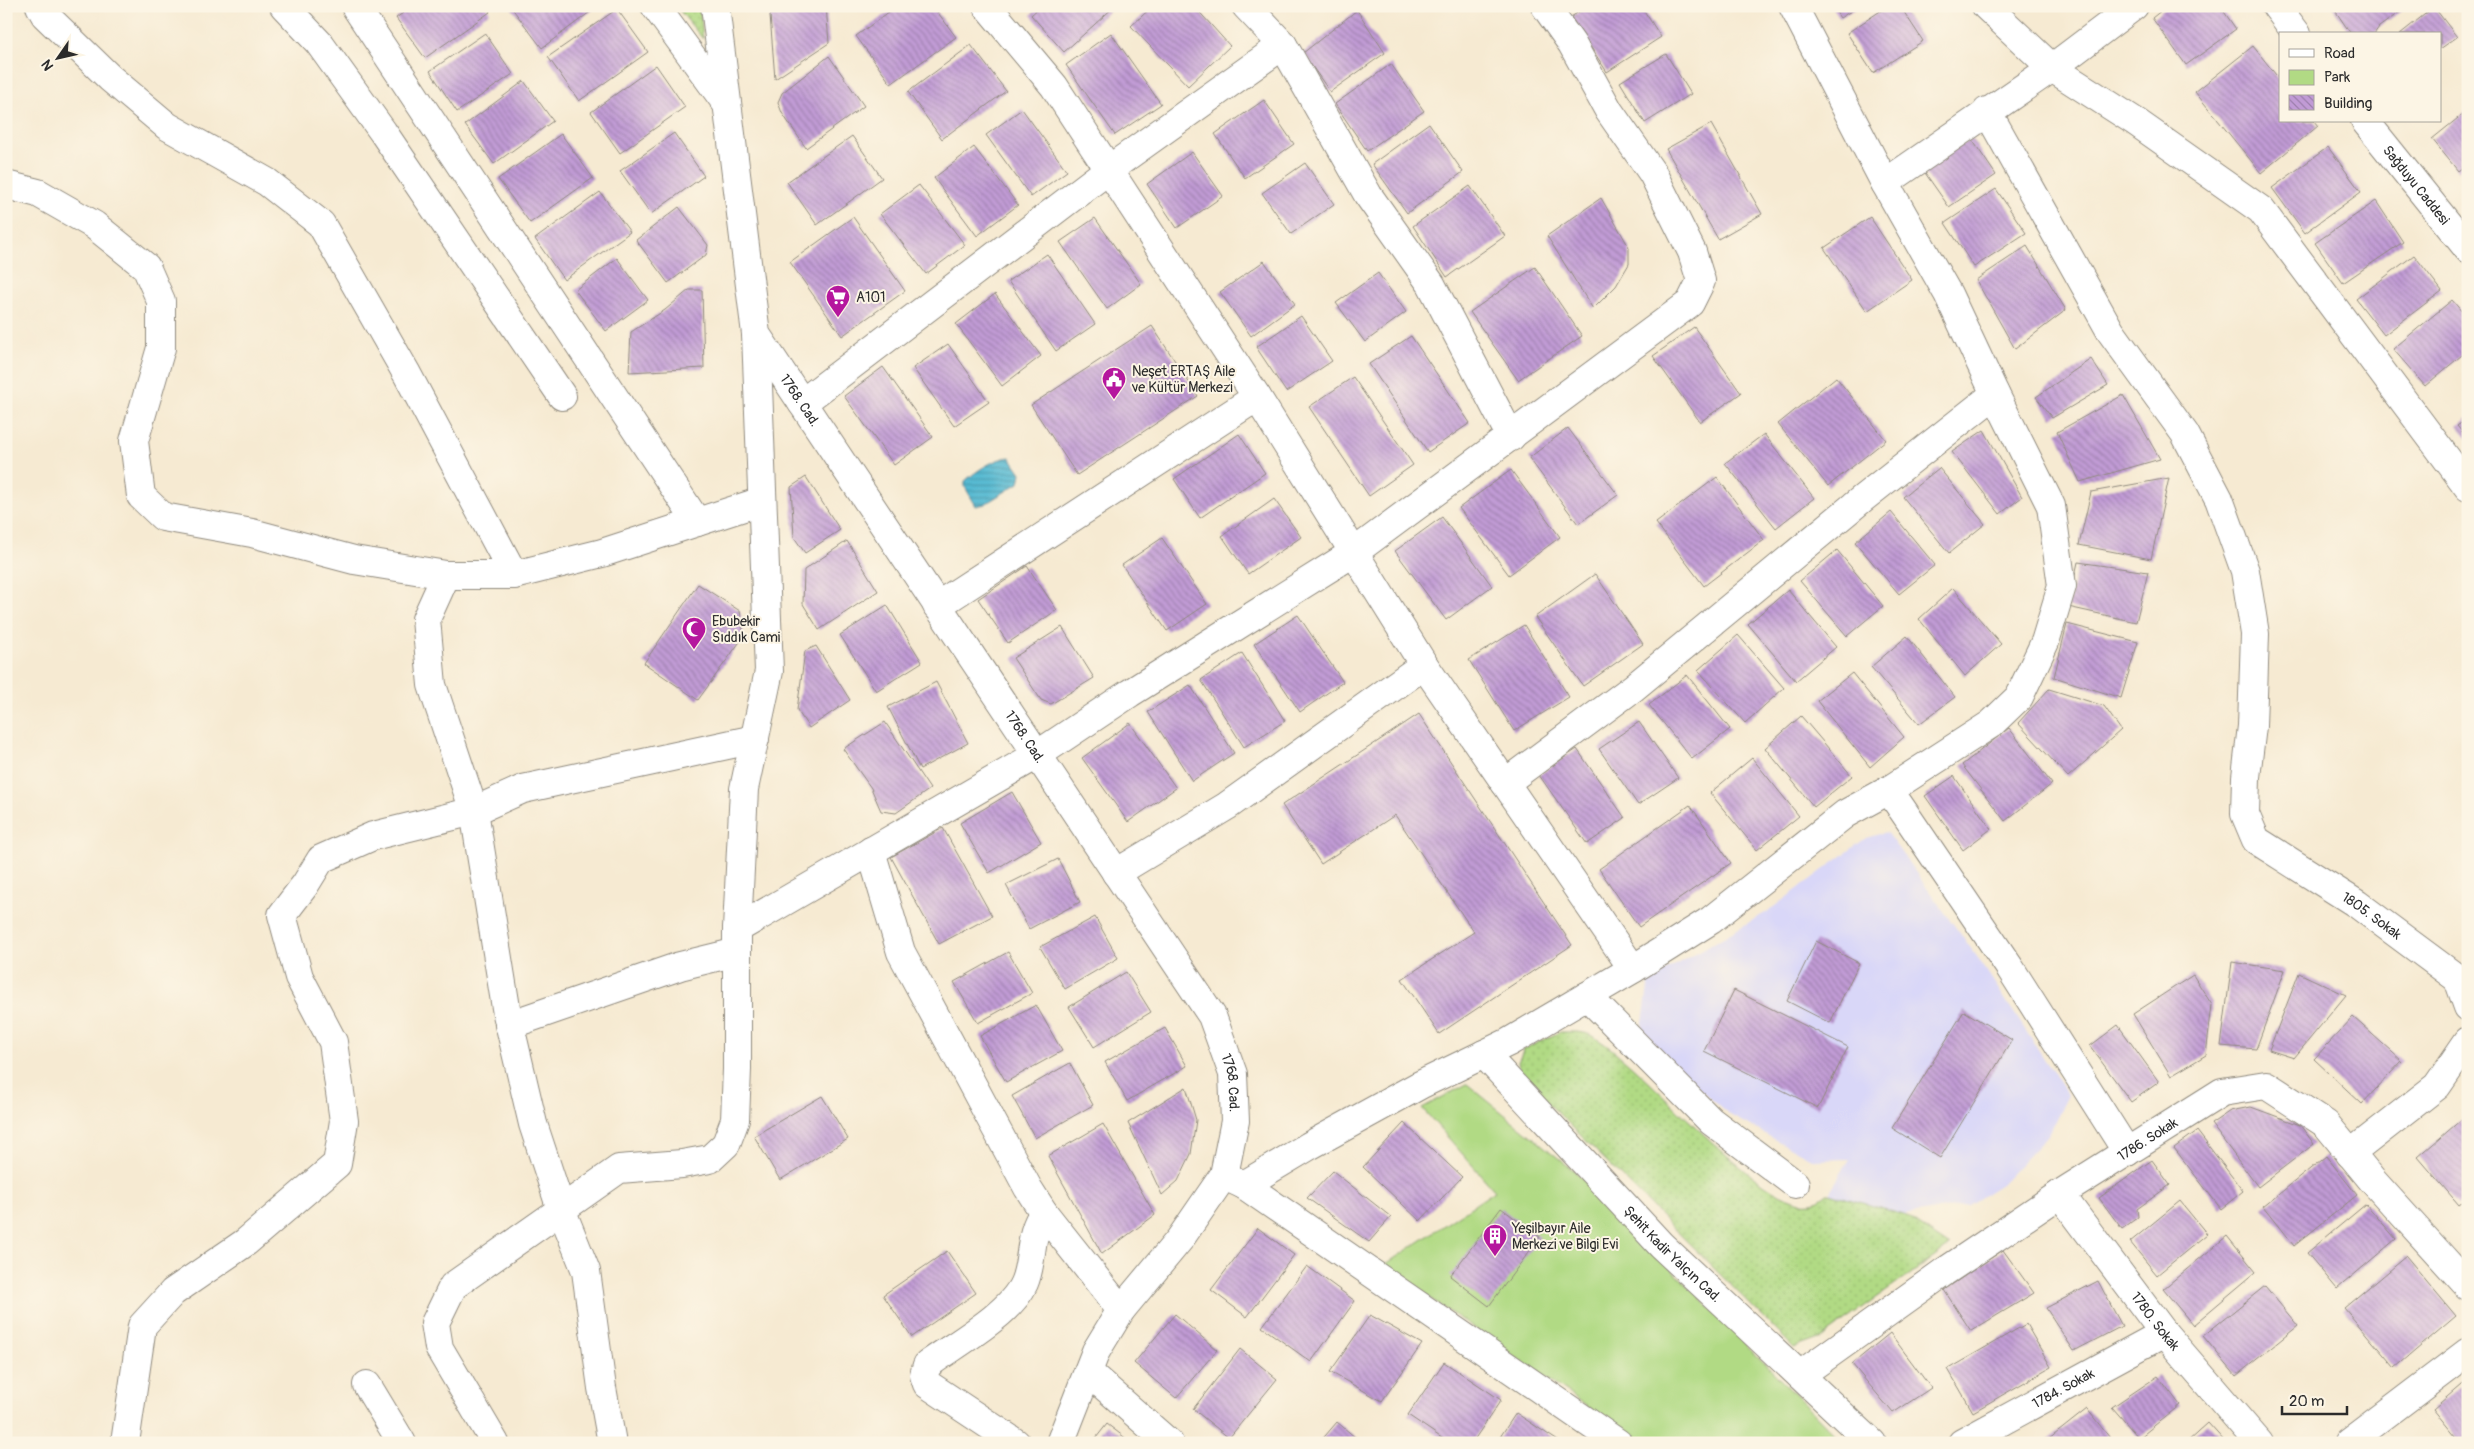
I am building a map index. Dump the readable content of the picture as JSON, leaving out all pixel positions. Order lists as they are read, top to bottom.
{
  "streets": {
    "street": [
      "Sağduyu Caddesi",
      "1768. Cad.",
      "1805. Sokak",
      "1786. Sokak",
      "Şehit Kadir Yalçın Cad.",
      "1780. Sokak",
      "1784. Sokak"
    ]
  },
  "crossings": [
    ["1786. Sokak", "Şehit Kadir Yalçın Cad."],
    ["1786. Sokak", "1780. Sokak"],
    ["1780. Sokak", "1784. Sokak"]
  ],
  "places": {
    "supermarket": ["A101"],
    "public building": ["Neşet ERTAŞ Aile ve Kültür Merkezi"],
    "mosque": ["Ebubekir Sıddık Cami"],
    "building": ["Yeşilbayır Aile Merkezi ve Bilgi Evi"]
  },
  "legend": ["Road", "Park", "Building"],
  "scale_bar": "20 m",
  "north": "bottom left"
}
